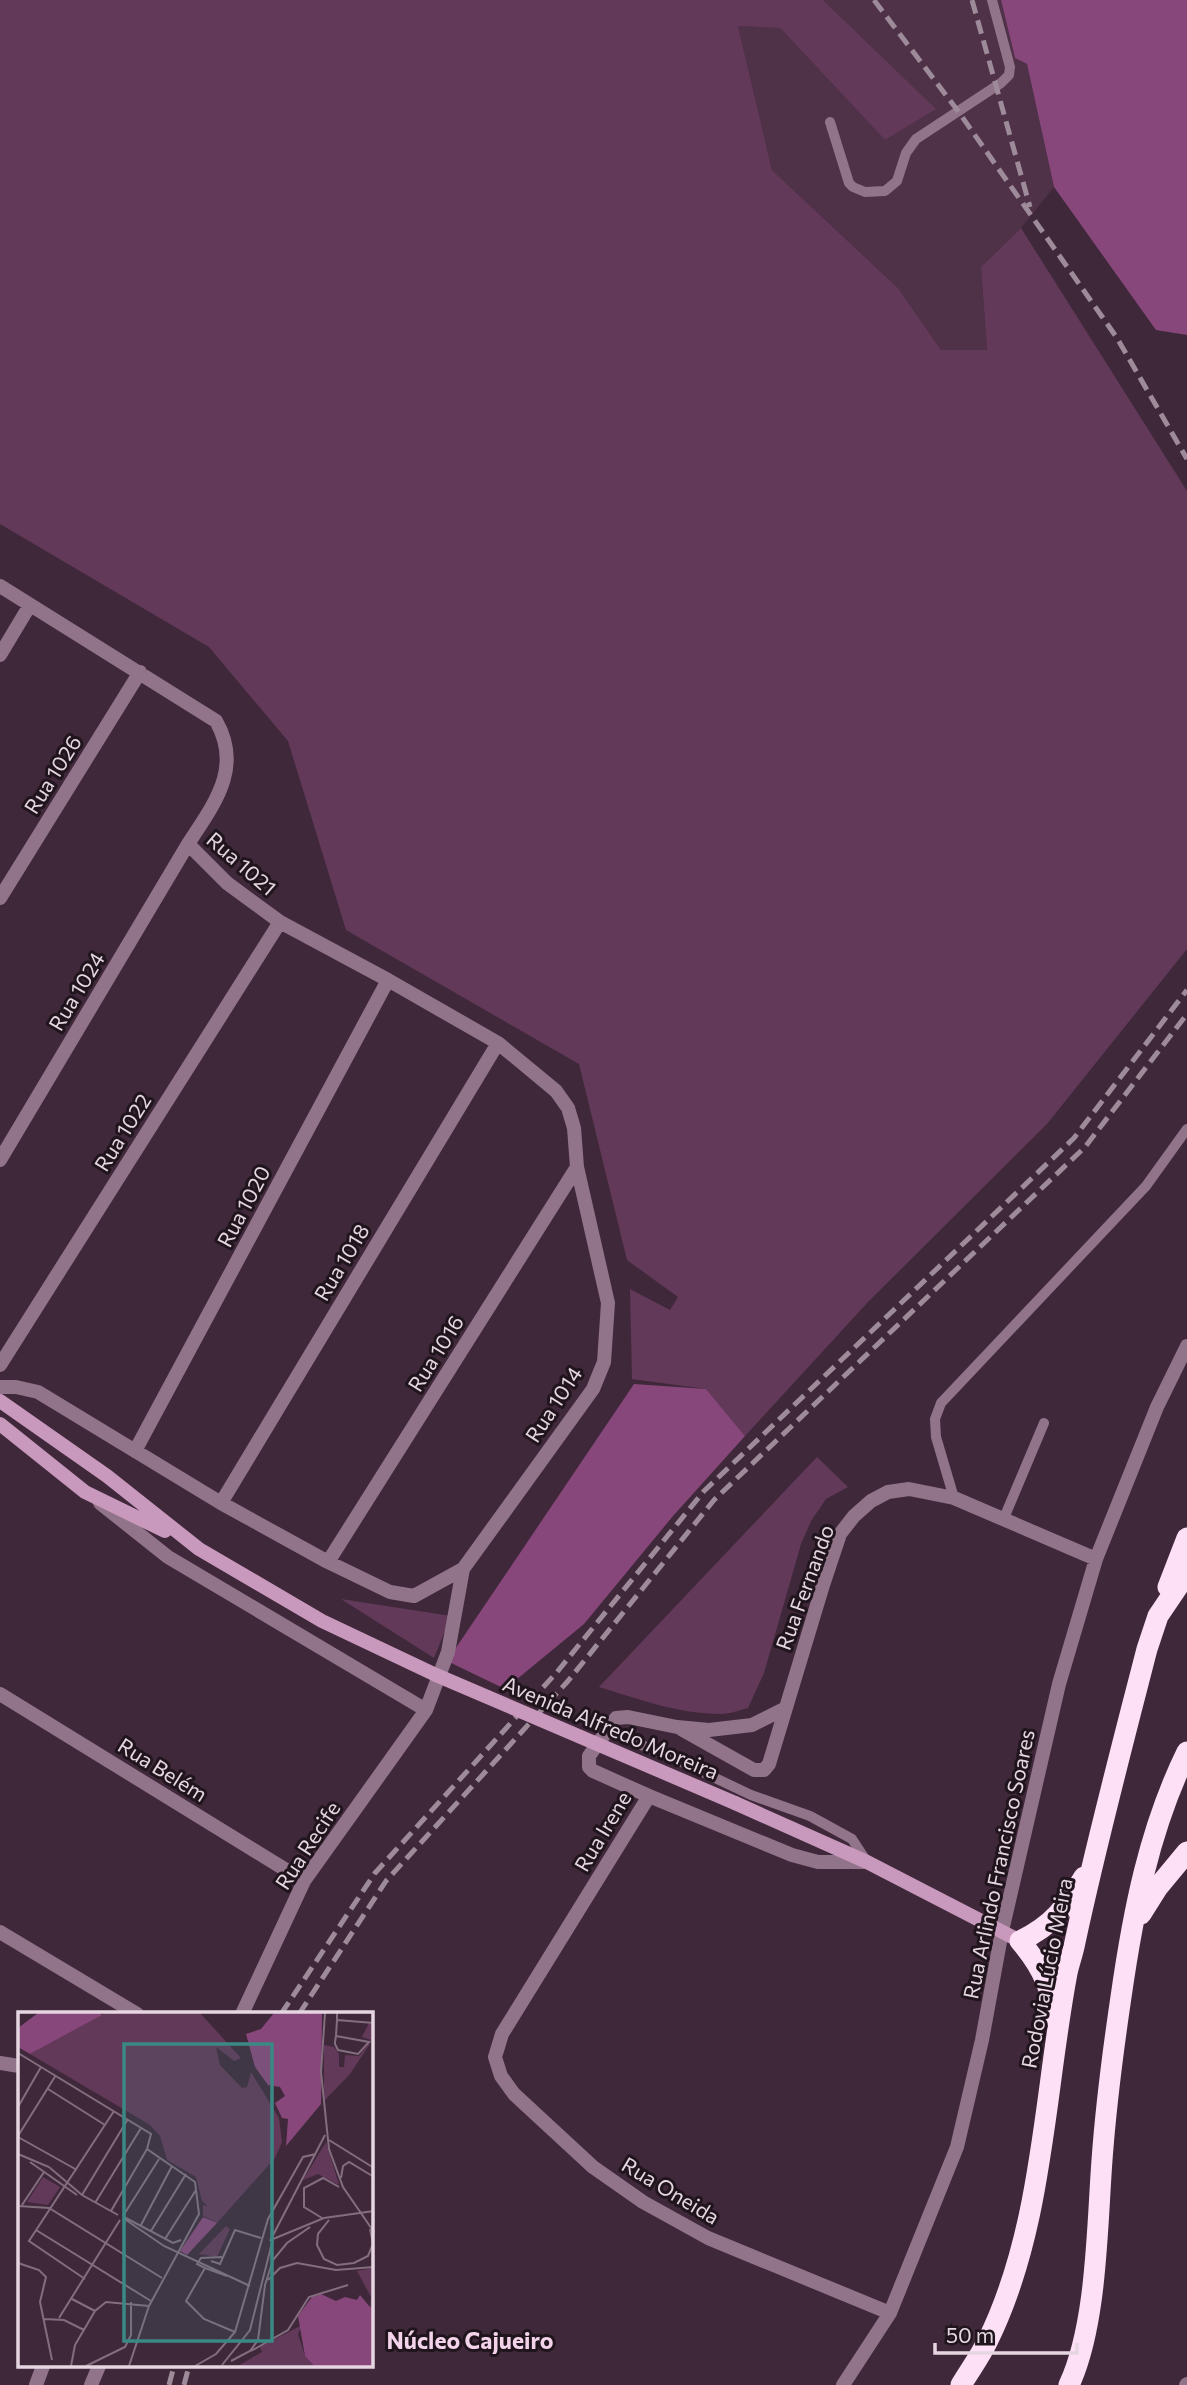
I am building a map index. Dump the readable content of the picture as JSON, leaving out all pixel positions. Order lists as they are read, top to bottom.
{
  "streets": {
    "highway": ["Rodovia Lúcio Meira"],
    "street": [
      "Rua 1026",
      "Rua 1021",
      "Rua 1024",
      "Rua 1022",
      "Rua 1020",
      "Rua 1018",
      "Rua 1016",
      "Rua 1014",
      "Rua Fernando",
      "Avenida Alfredo Moreira",
      "Rua Belém",
      "Rua Irene",
      "Rua Recife",
      "Rua Arlindo Francisco Soares",
      "Rua Oneida"
    ]
  },
  "crossings": [
    ["Rua 1026", "Rua 1021"],
    ["Rua 1021", "Rua 1024"],
    ["Rua 1021", "Rua 1022"],
    ["Rua 1021", "Rua 1020"],
    ["Rua 1021", "Rua 1018"],
    ["Rua 1021", "Rua 1014"],
    ["Rua 1018", "Rua 1014"],
    ["Rua 1016", "Rua 1014"],
    ["Rua 1014", "Avenida Alfredo Moreira"],
    ["Rua 1014", "Rua Recife"],
    ["Rua Fernando", "Rua Arlindo Francisco Soares"],
    ["Avenida Alfredo Moreira", "Rua Recife"],
    ["Avenida Alfredo Moreira", "Rua Arlindo Francisco Soares"],
    ["Rua Belém", "Rua Recife"],
    ["Rua Irene", "Rua Oneida"],
    ["Rua Arlindo Francisco Soares", "Rua Oneida"]
  ],
  "districts": ["Núcleo Cajueiro"],
  "scale_bar": "50 m"
}
